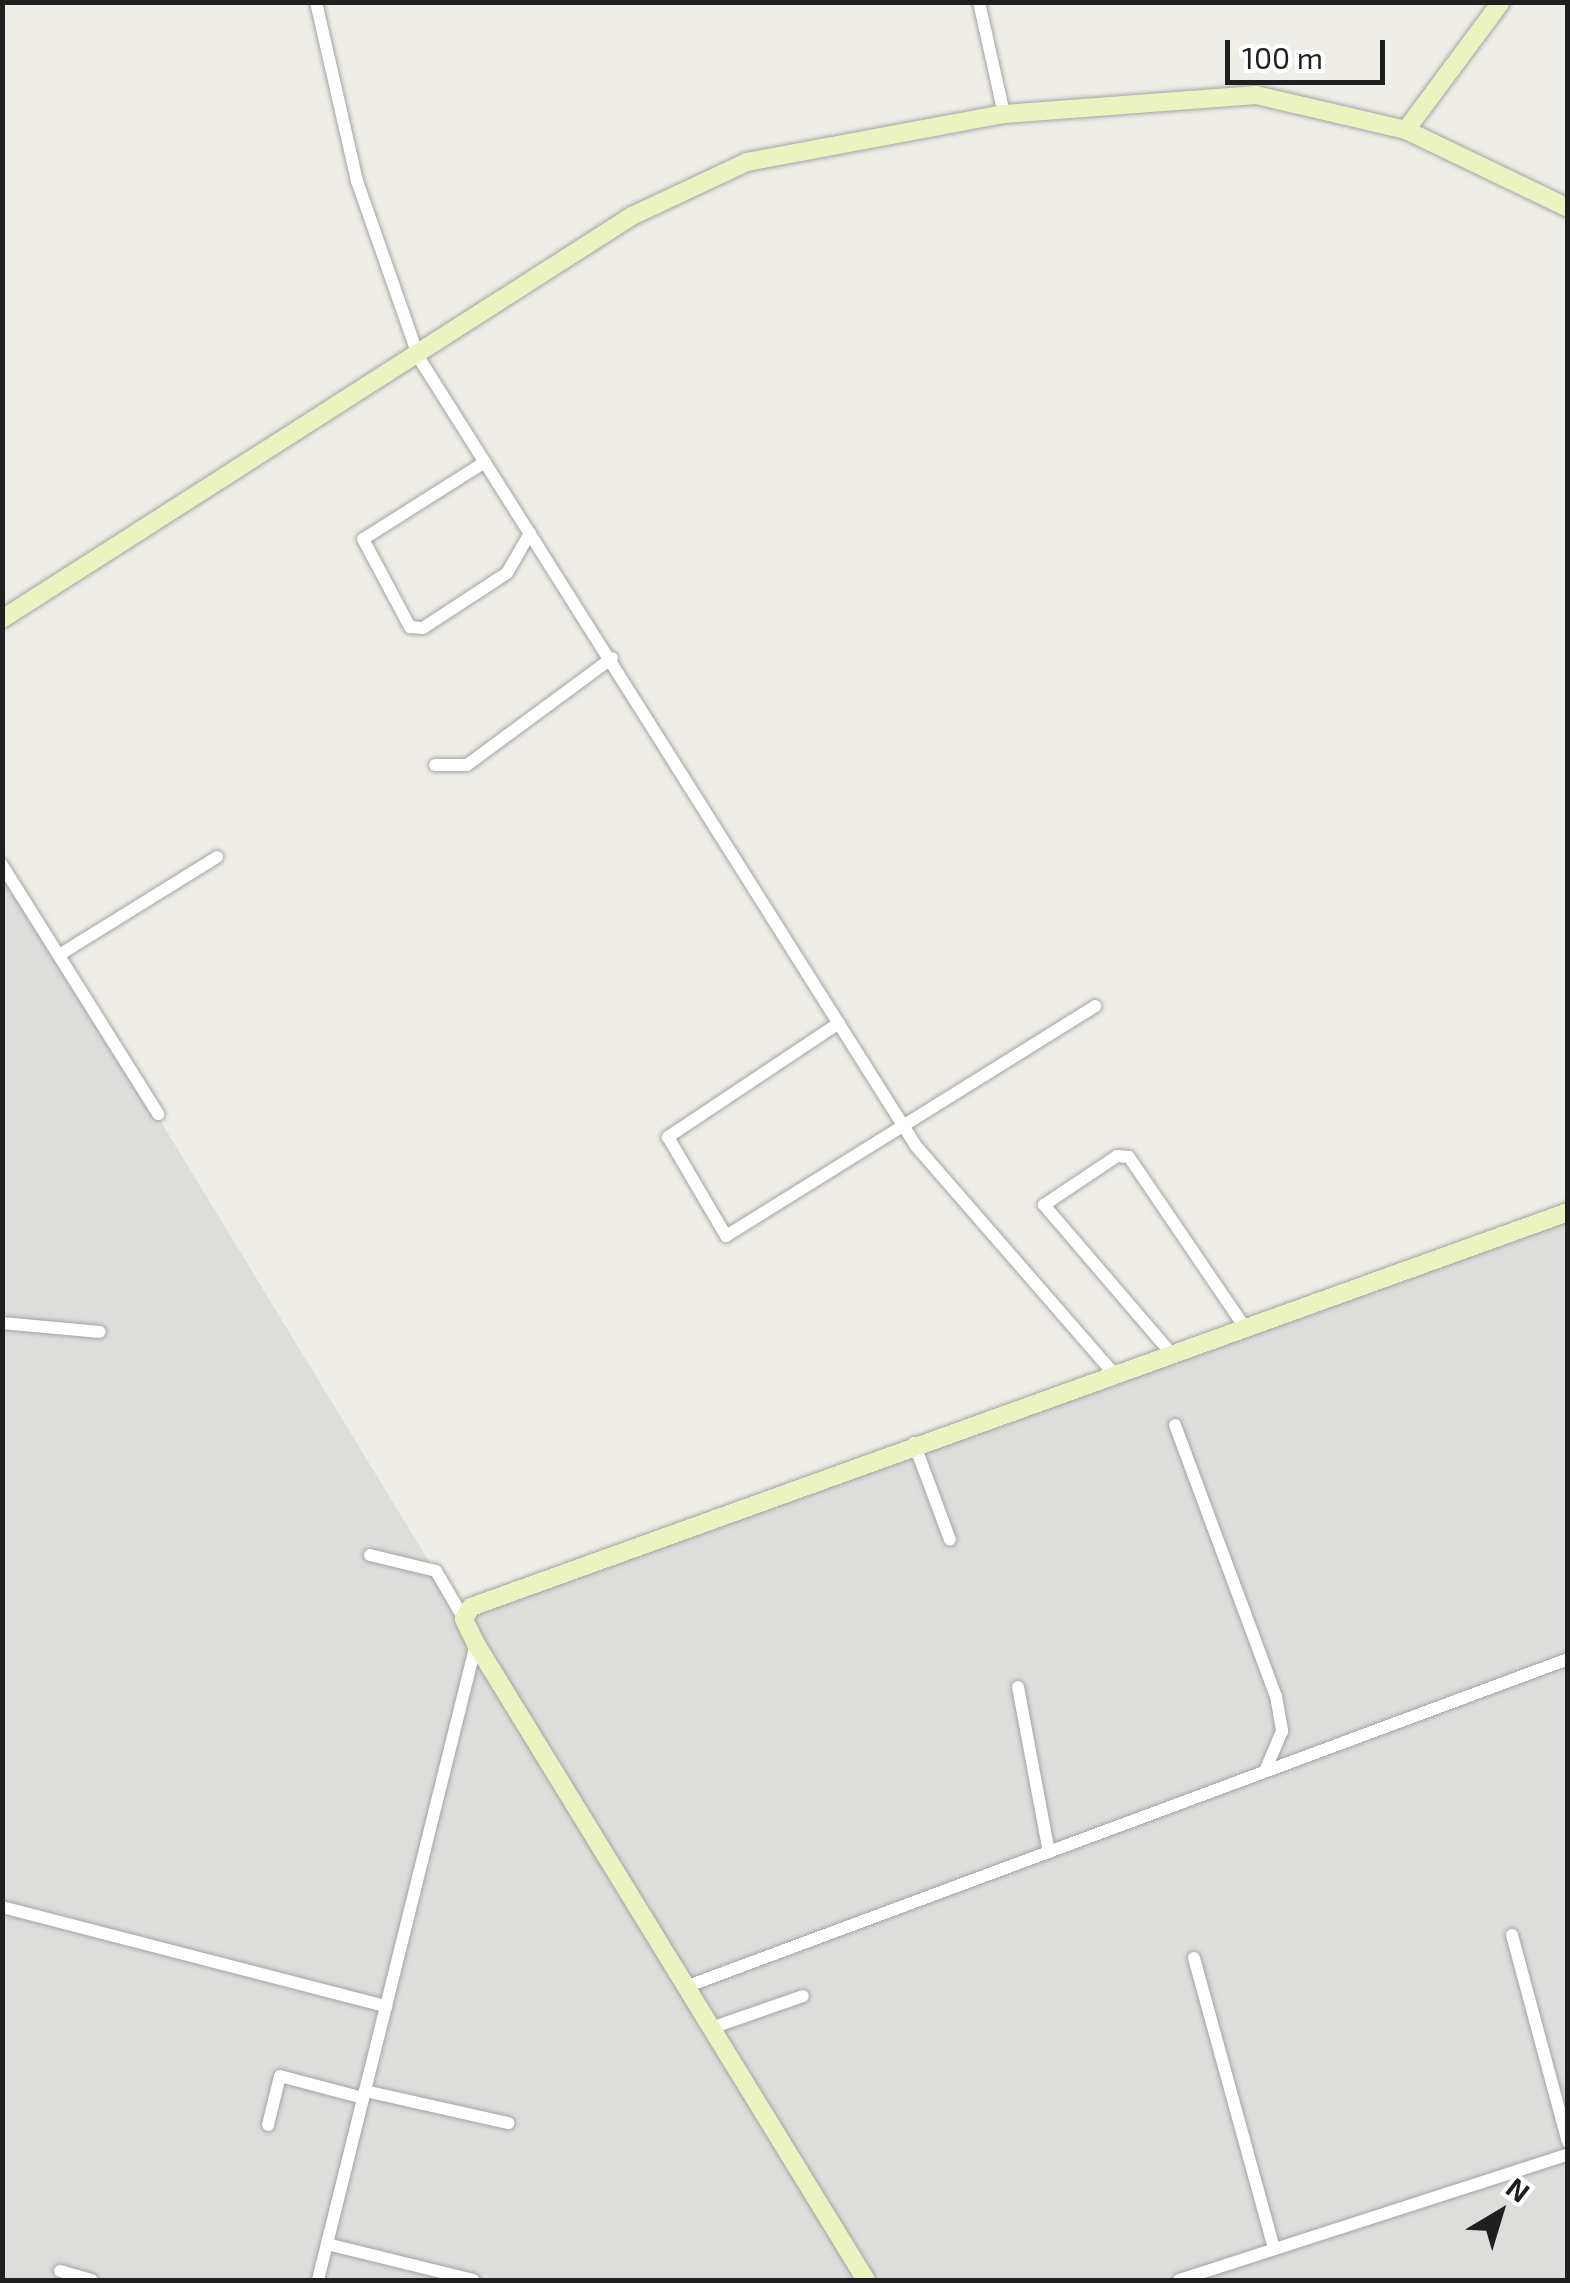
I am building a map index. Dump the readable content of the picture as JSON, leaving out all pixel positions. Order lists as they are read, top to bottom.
{
  "scale_bar": "100 m",
  "north": "top right"
}
